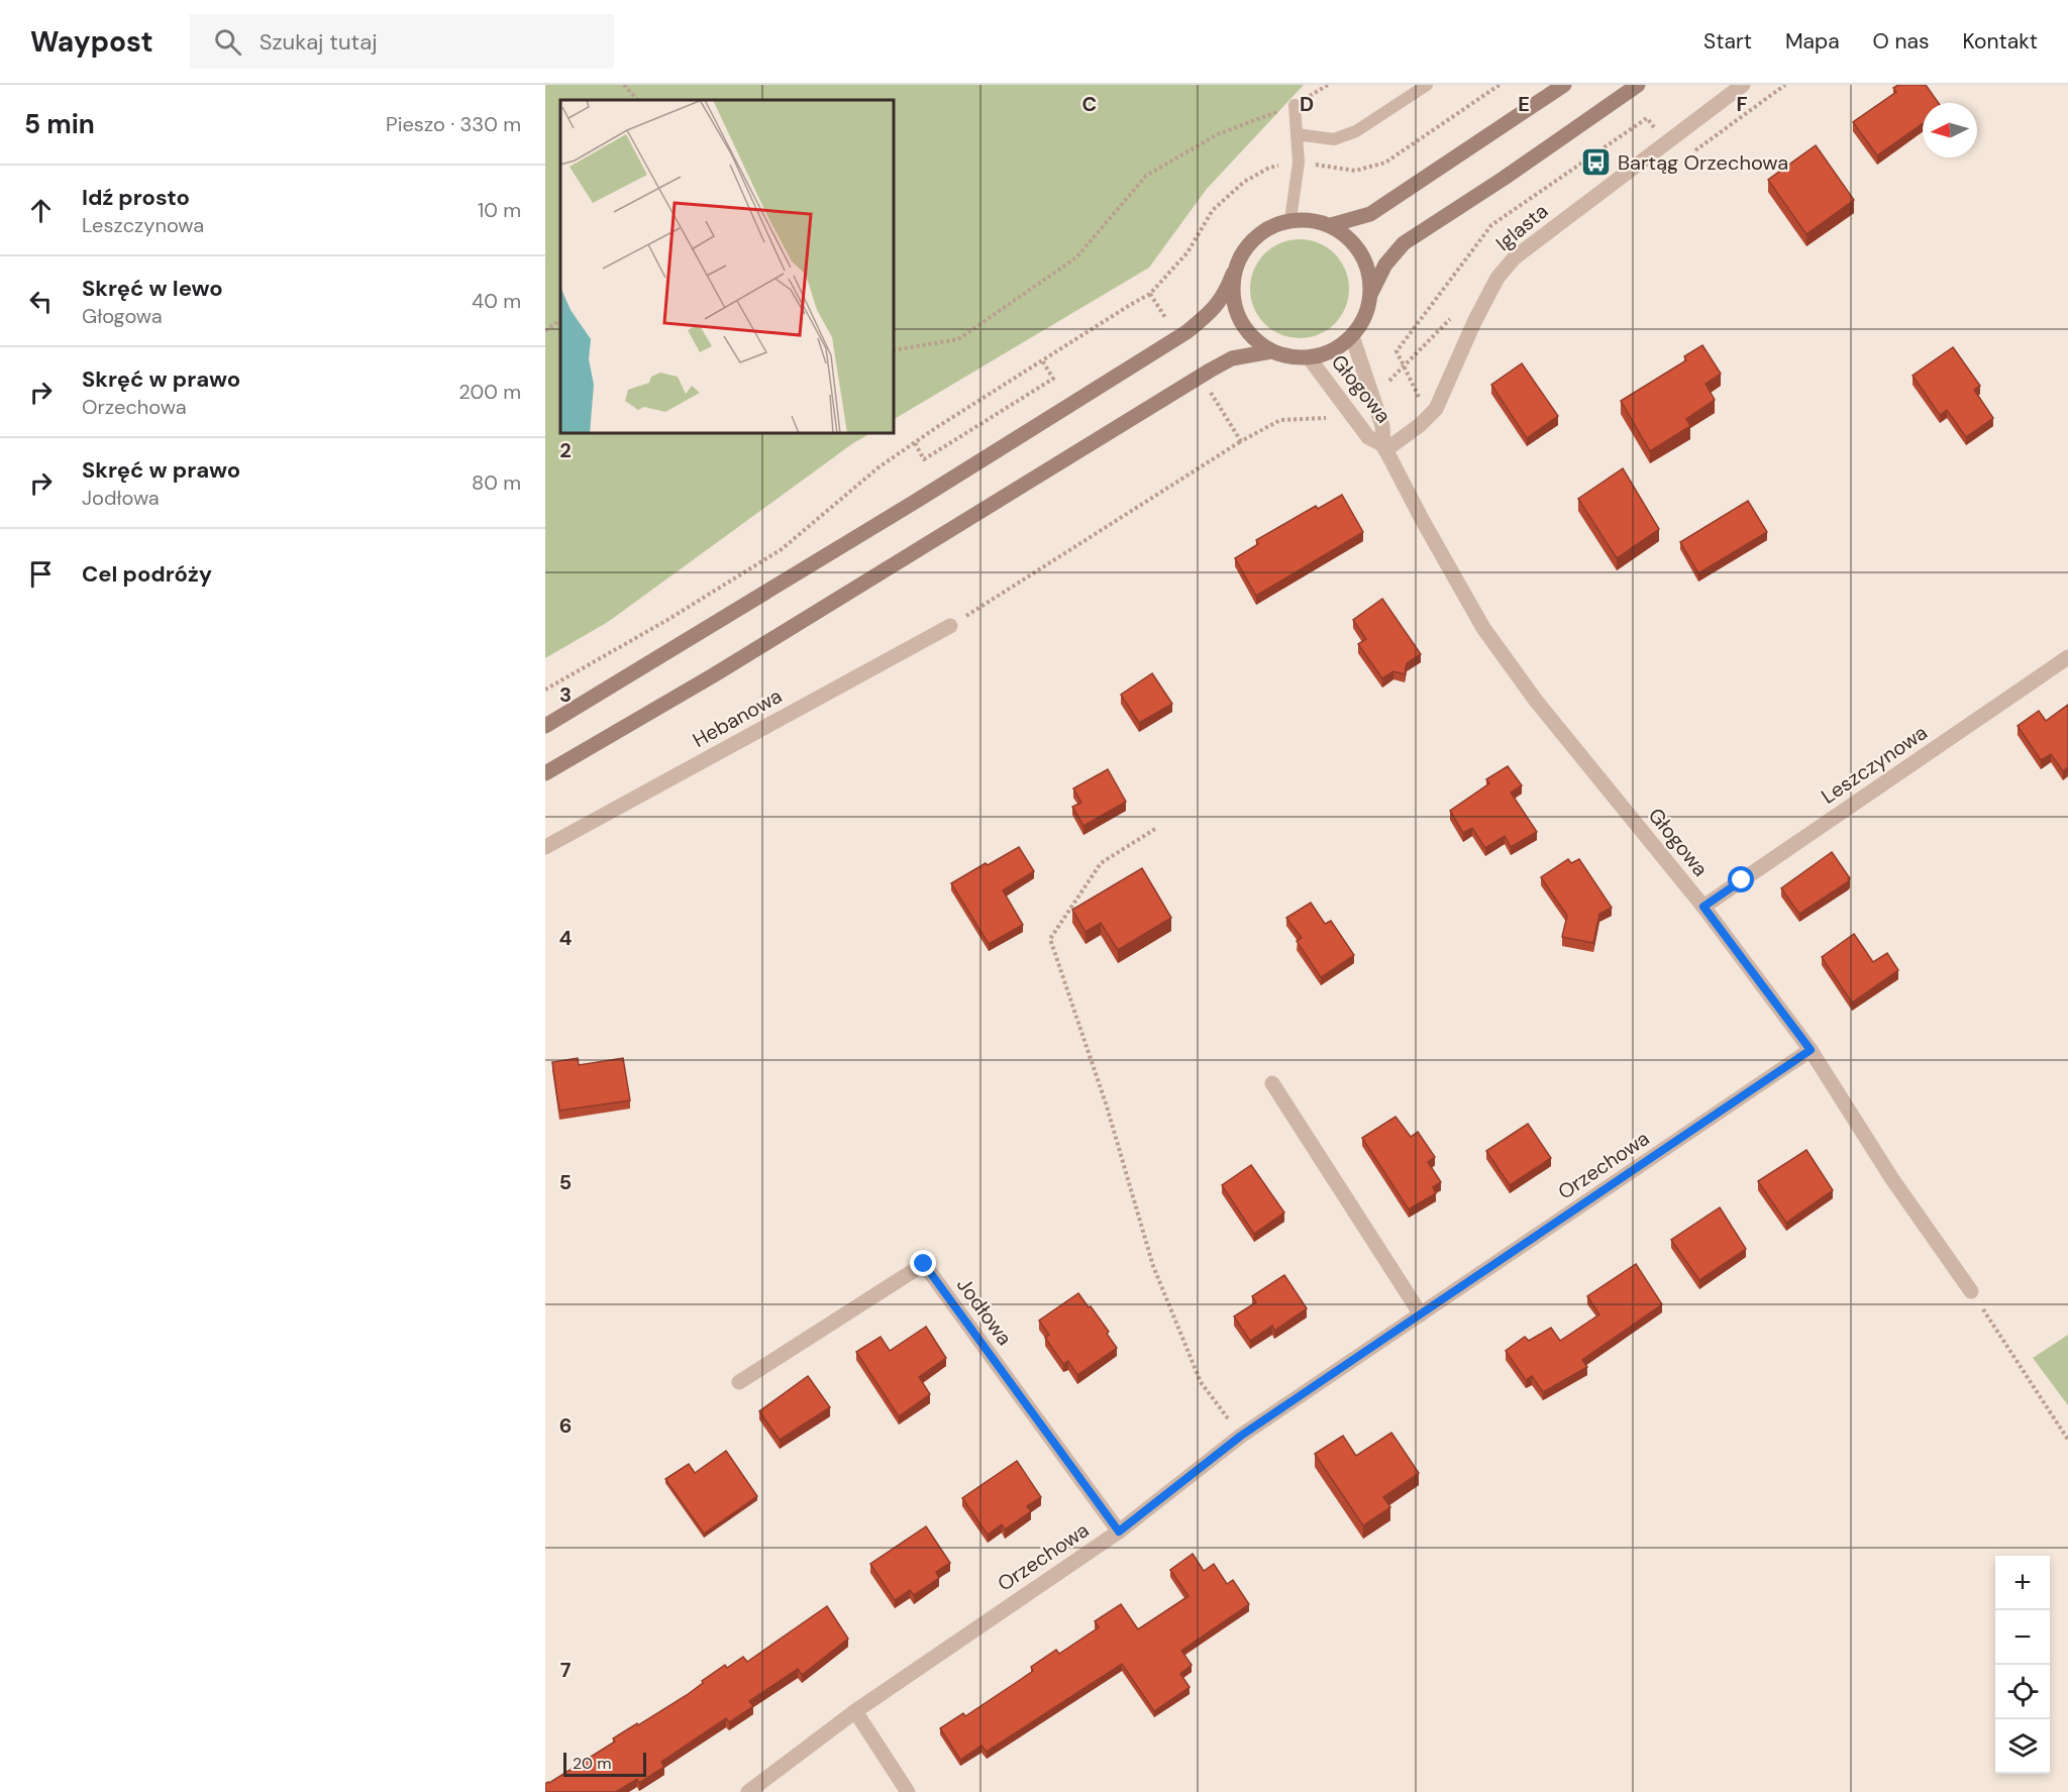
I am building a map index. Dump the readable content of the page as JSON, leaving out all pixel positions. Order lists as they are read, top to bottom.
{
  "streets": {
    "street": [
      "Iglasta",
      "Głogowa",
      "Hebanowa",
      "Leszczynowa",
      "Orzechowa",
      "Jodłowa"
    ]
  },
  "crossings": [
    ["Iglasta", "Głogowa"],
    ["Głogowa", "Leszczynowa"],
    ["Głogowa", "Orzechowa"],
    ["Orzechowa", "Jodłowa"]
  ],
  "places": {
    "bus stop": ["Bartąg Orzechowa"]
  },
  "scale_bar": "20 m",
  "north": "left",
  "page": {
    "header": "Waypost",
    "search": "Szukaj tutaj",
    "nav": [
      "Start",
      "Mapa",
      "O nas",
      "Kontakt"
    ],
    "heading": ["5 min", "Pieszo · 330 m"],
    "list": [
      ["Idź prosto", "Leszczynowa", "10 m"],
      ["Skręć w lewo", "Głogowa", "40 m"],
      ["Skręć w prawo", "Orzechowa", "200 m"],
      ["Skręć w prawo", "Jodłowa", "80 m"],
      "Cel podróży"
    ],
    "map_buttons": ["+", "−"],
    "scale": "20 m"
  },
  "grid": {
    "columns": [
      "C",
      "D",
      "E",
      "F"
    ],
    "rows": [
      "2",
      "3",
      "4",
      "5",
      "6",
      "7"
    ]
  }
}
